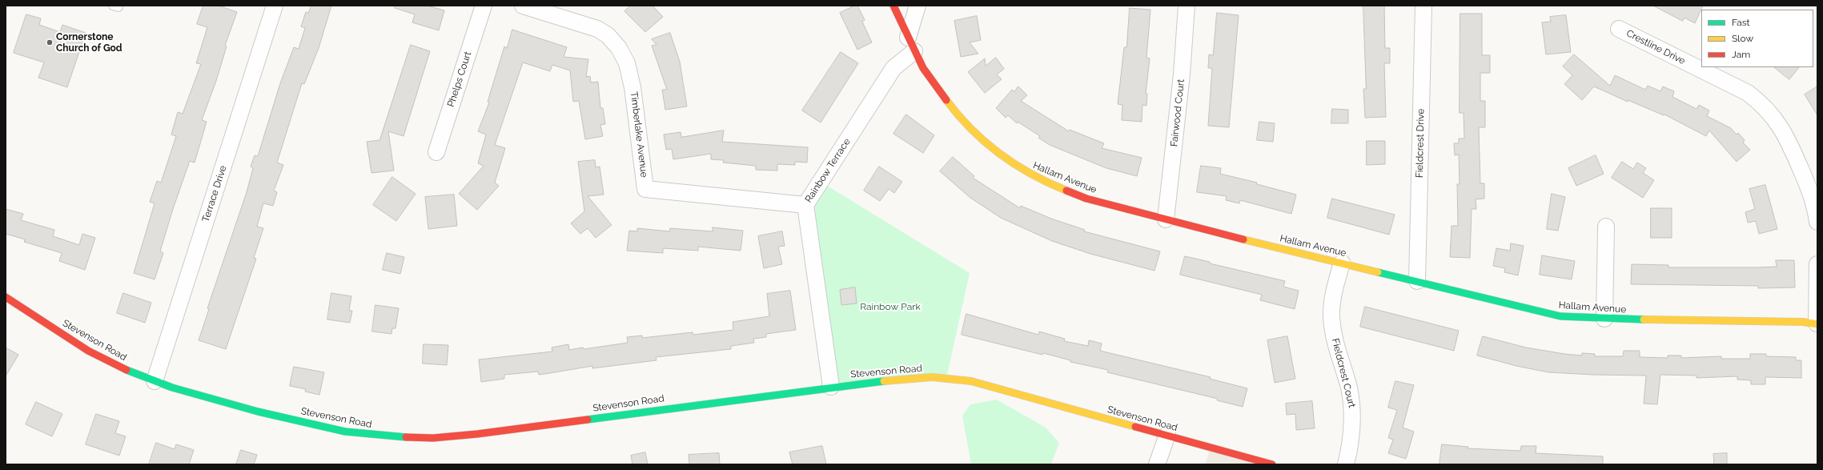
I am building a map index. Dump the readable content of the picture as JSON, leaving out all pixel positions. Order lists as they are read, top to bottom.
{
  "streets": {
    "main road": ["Hallam Avenue", "Stevenson Road"],
    "street": [
      "Crestline Drive",
      "Phelps Court",
      "Fairwood Court",
      "Timberlake Avenue",
      "Fieldcrest Drive",
      "Rainbow Terrace",
      "Terrace Drive",
      "Fieldcrest Court"
    ]
  },
  "crossings": [
    ["Fairwood Court", "Hallam Avenue"],
    ["Timberlake Avenue", "Rainbow Terrace"],
    ["Fieldcrest Drive", "Hallam Avenue"],
    ["Rainbow Terrace", "Hallam Avenue"],
    ["Rainbow Terrace", "Stevenson Road"],
    ["Hallam Avenue", "Fieldcrest Court"],
    ["Terrace Drive", "Stevenson Road"]
  ],
  "parks": ["Rainbow Park"],
  "places": ["Cornerstone Church of God"],
  "legend": ["Fast", "Slow", "Jam"]
}
